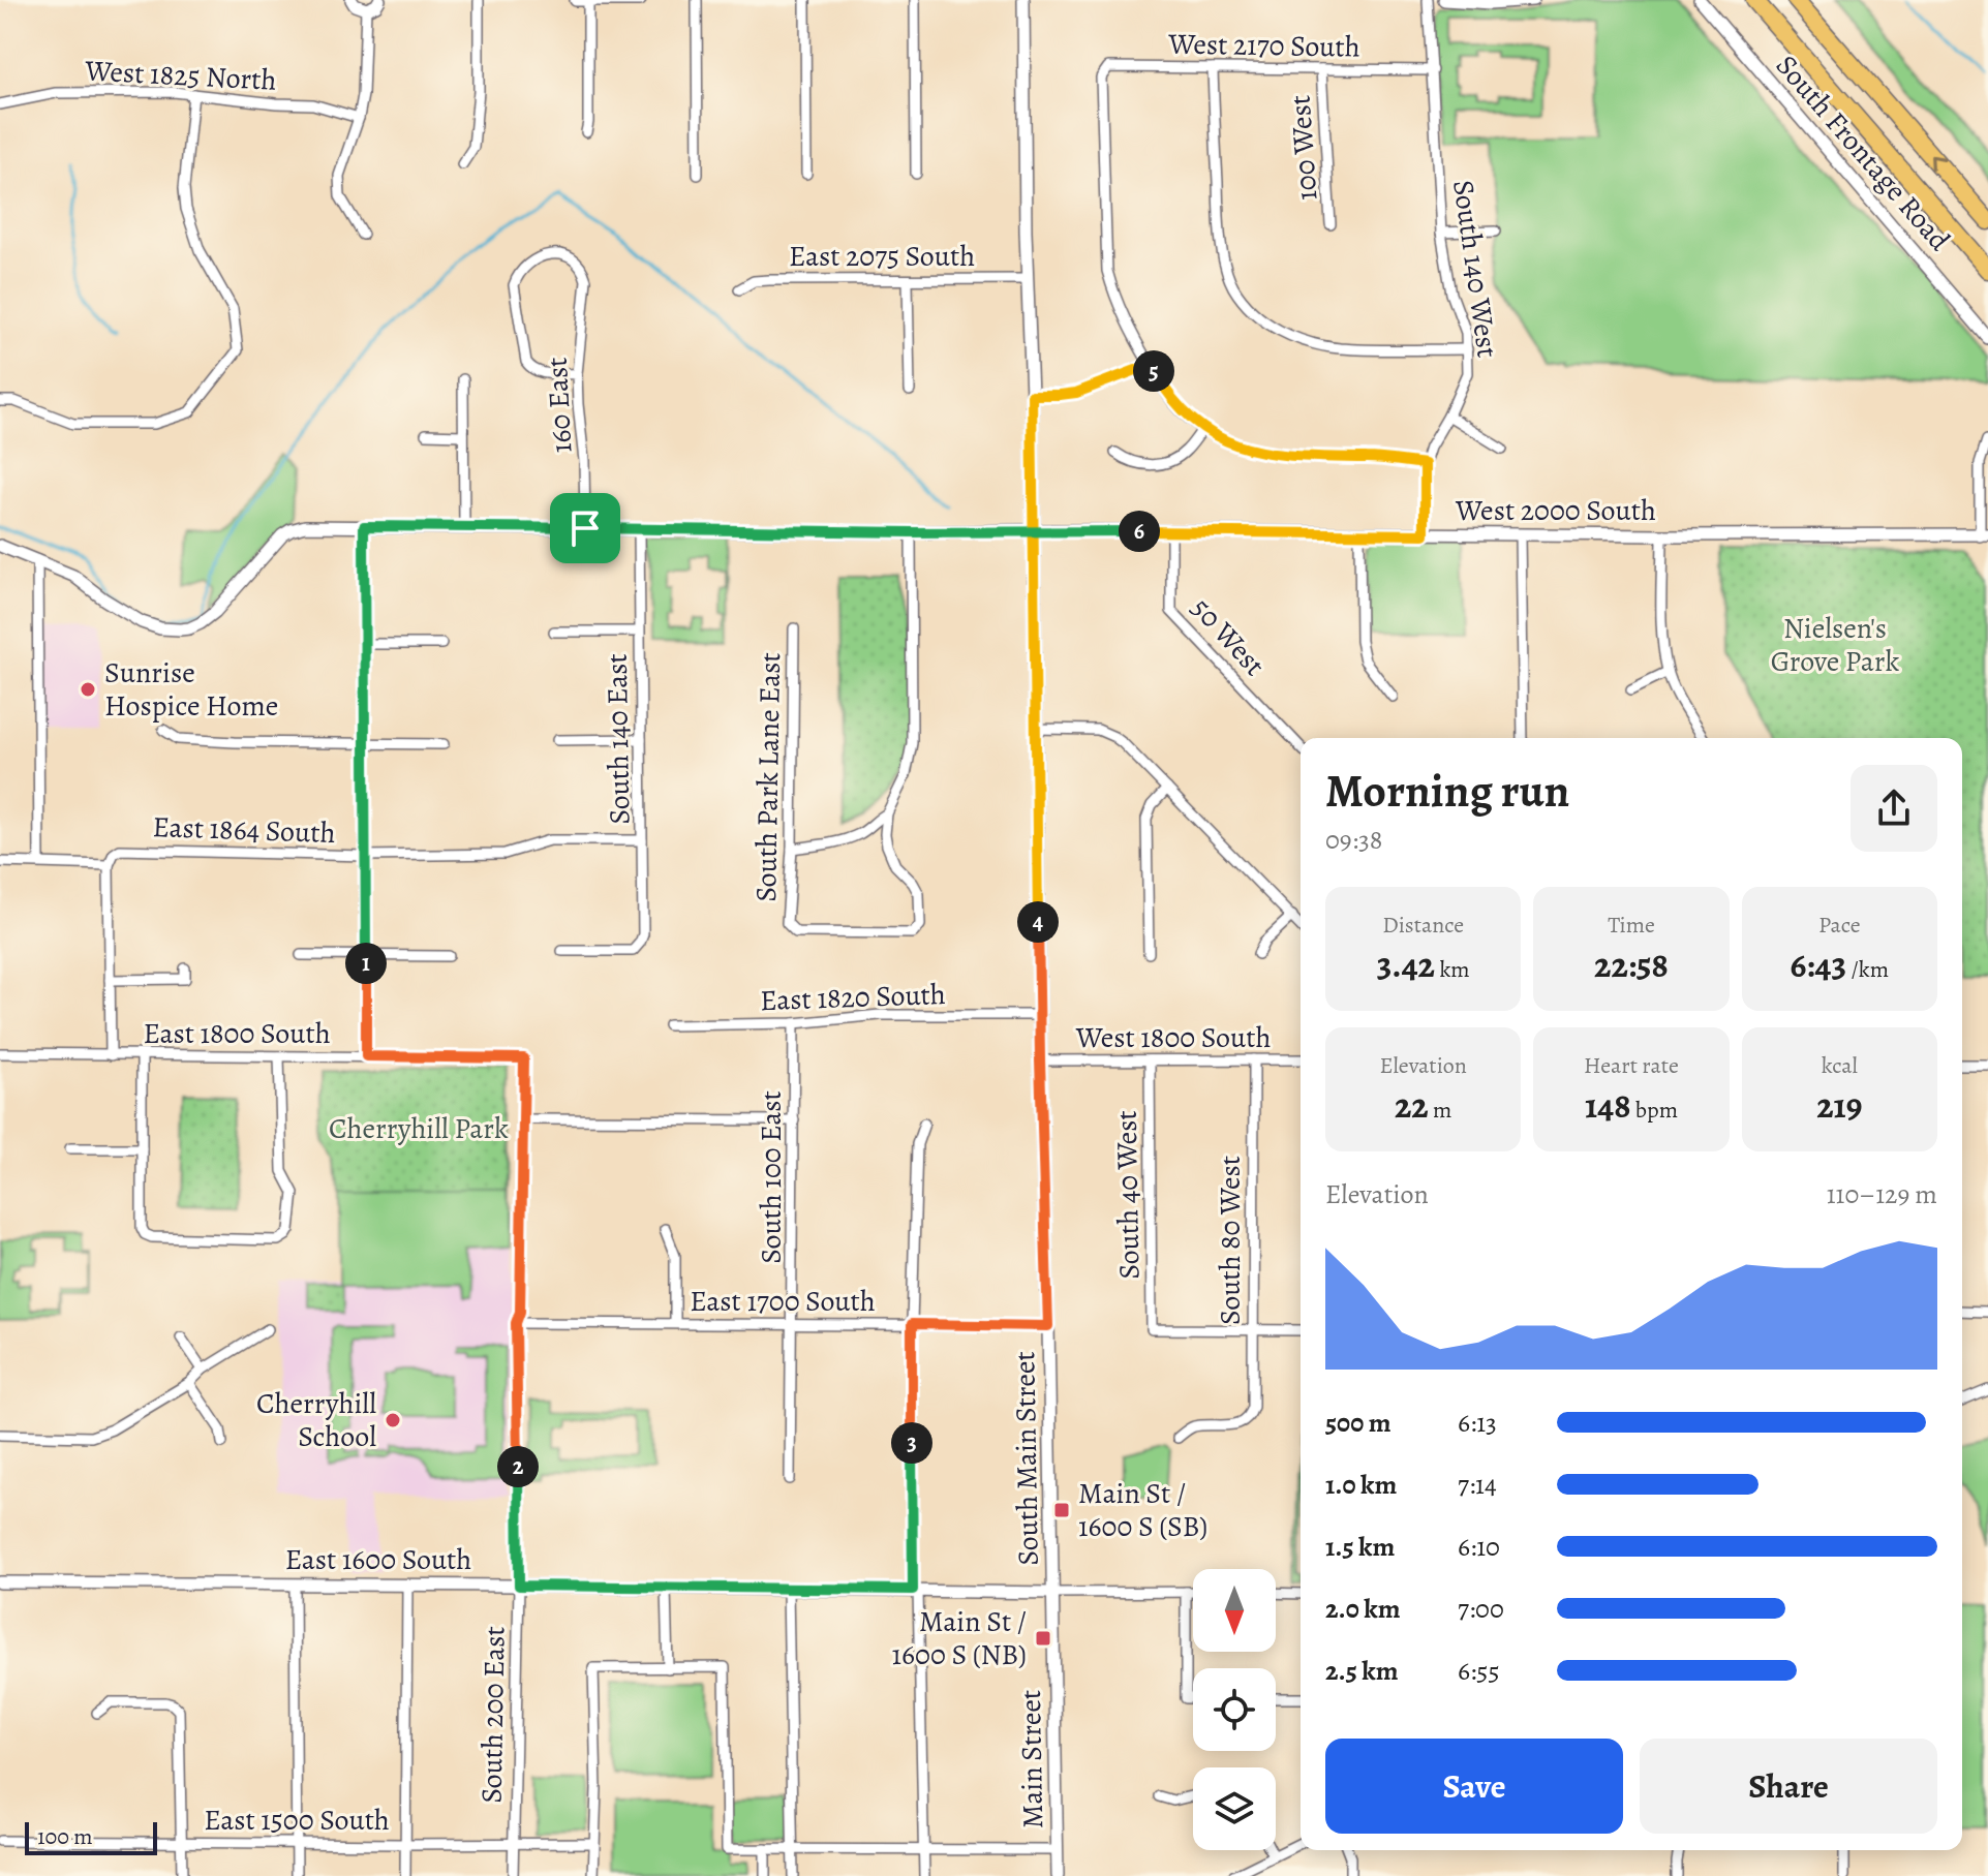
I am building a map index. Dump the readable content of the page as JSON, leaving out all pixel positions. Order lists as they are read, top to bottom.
{
  "streets": {
    "street": [
      "West 2170 South",
      "West 1825 North",
      "100 West",
      "South Frontage Road",
      "East 2075 South",
      "South 140 West",
      "160 East",
      "West 2000 South",
      "50 West",
      "South 140 East",
      "South Park Lane East",
      "East 1864 South",
      "East 1820 South",
      "East 1800 South",
      "West 1800 South",
      "South 100 East",
      "South 40 West",
      "South 80 West",
      "East 1700 South",
      "South Main Street",
      "East 1600 South",
      "South 200 East",
      "Main Street",
      "East 1500 South"
    ]
  },
  "crossings": [
    ["West 2170 South", "100 West"],
    ["West 2170 South", "South 140 West"],
    ["East 2075 South", "South Main Street"],
    ["South 140 West", "West 2000 South"],
    ["160 East", "West 2000 South"],
    ["West 2000 South", "50 West"],
    ["West 2000 South", "South 140 East"],
    ["West 2000 South", "South Main Street"],
    ["South 140 East", "East 1864 South"],
    ["East 1820 South", "South 100 East"],
    ["East 1820 South", "South Main Street"],
    ["East 1800 South", "South 200 East"],
    ["West 1800 South", "South 40 West"],
    ["West 1800 South", "South 80 West"],
    ["West 1800 South", "South Main Street"],
    ["South 100 East", "East 1700 South"],
    ["South 40 West", "South 80 West"],
    ["East 1700 South", "South Main Street"],
    ["East 1700 South", "South 200 East"],
    ["South Main Street", "East 1600 South"],
    ["South Main Street", "Main Street"],
    ["East 1600 South", "South 200 East"],
    ["East 1600 South", "Main Street"],
    ["South 200 East", "East 1500 South"]
  ],
  "parks": ["Nielsen's Grove Park", "Cherryhill Park"],
  "places": {
    "other": ["Sunrise Hospice Home", "Cherryhill School"],
    "transit": ["Main St / 1600 S (SB)", "Main St / 1600 S (NB)"]
  },
  "scale_bar": "100 m",
  "north": "bottom",
  "page": {
    "pins": [
      "5",
      "6",
      "4",
      "1",
      "3",
      "2"
    ],
    "heading": ["Morning run", "09:38"],
    "stats": [
      ["Distance", "3.42 km"],
      ["Time", "22:58"],
      ["Pace", "6:43 /km"],
      ["Elevation", "22 m"],
      ["Heart rate", "148 bpm"],
      ["kcal", "219"]
    ],
    "chart": ["Elevation", "110–129 m"],
    "list": [
      {
        "name": "500 m",
        "note": "6:13"
      },
      {
        "name": "1.0 km",
        "note": "7:14"
      },
      {
        "name": "1.5 km",
        "note": "6:10"
      },
      {
        "name": "2.0 km",
        "note": "7:00"
      },
      {
        "name": "2.5 km",
        "note": "6:55"
      }
    ],
    "buttons": ["Save", "Share"],
    "scale": "100 m"
  }
}
